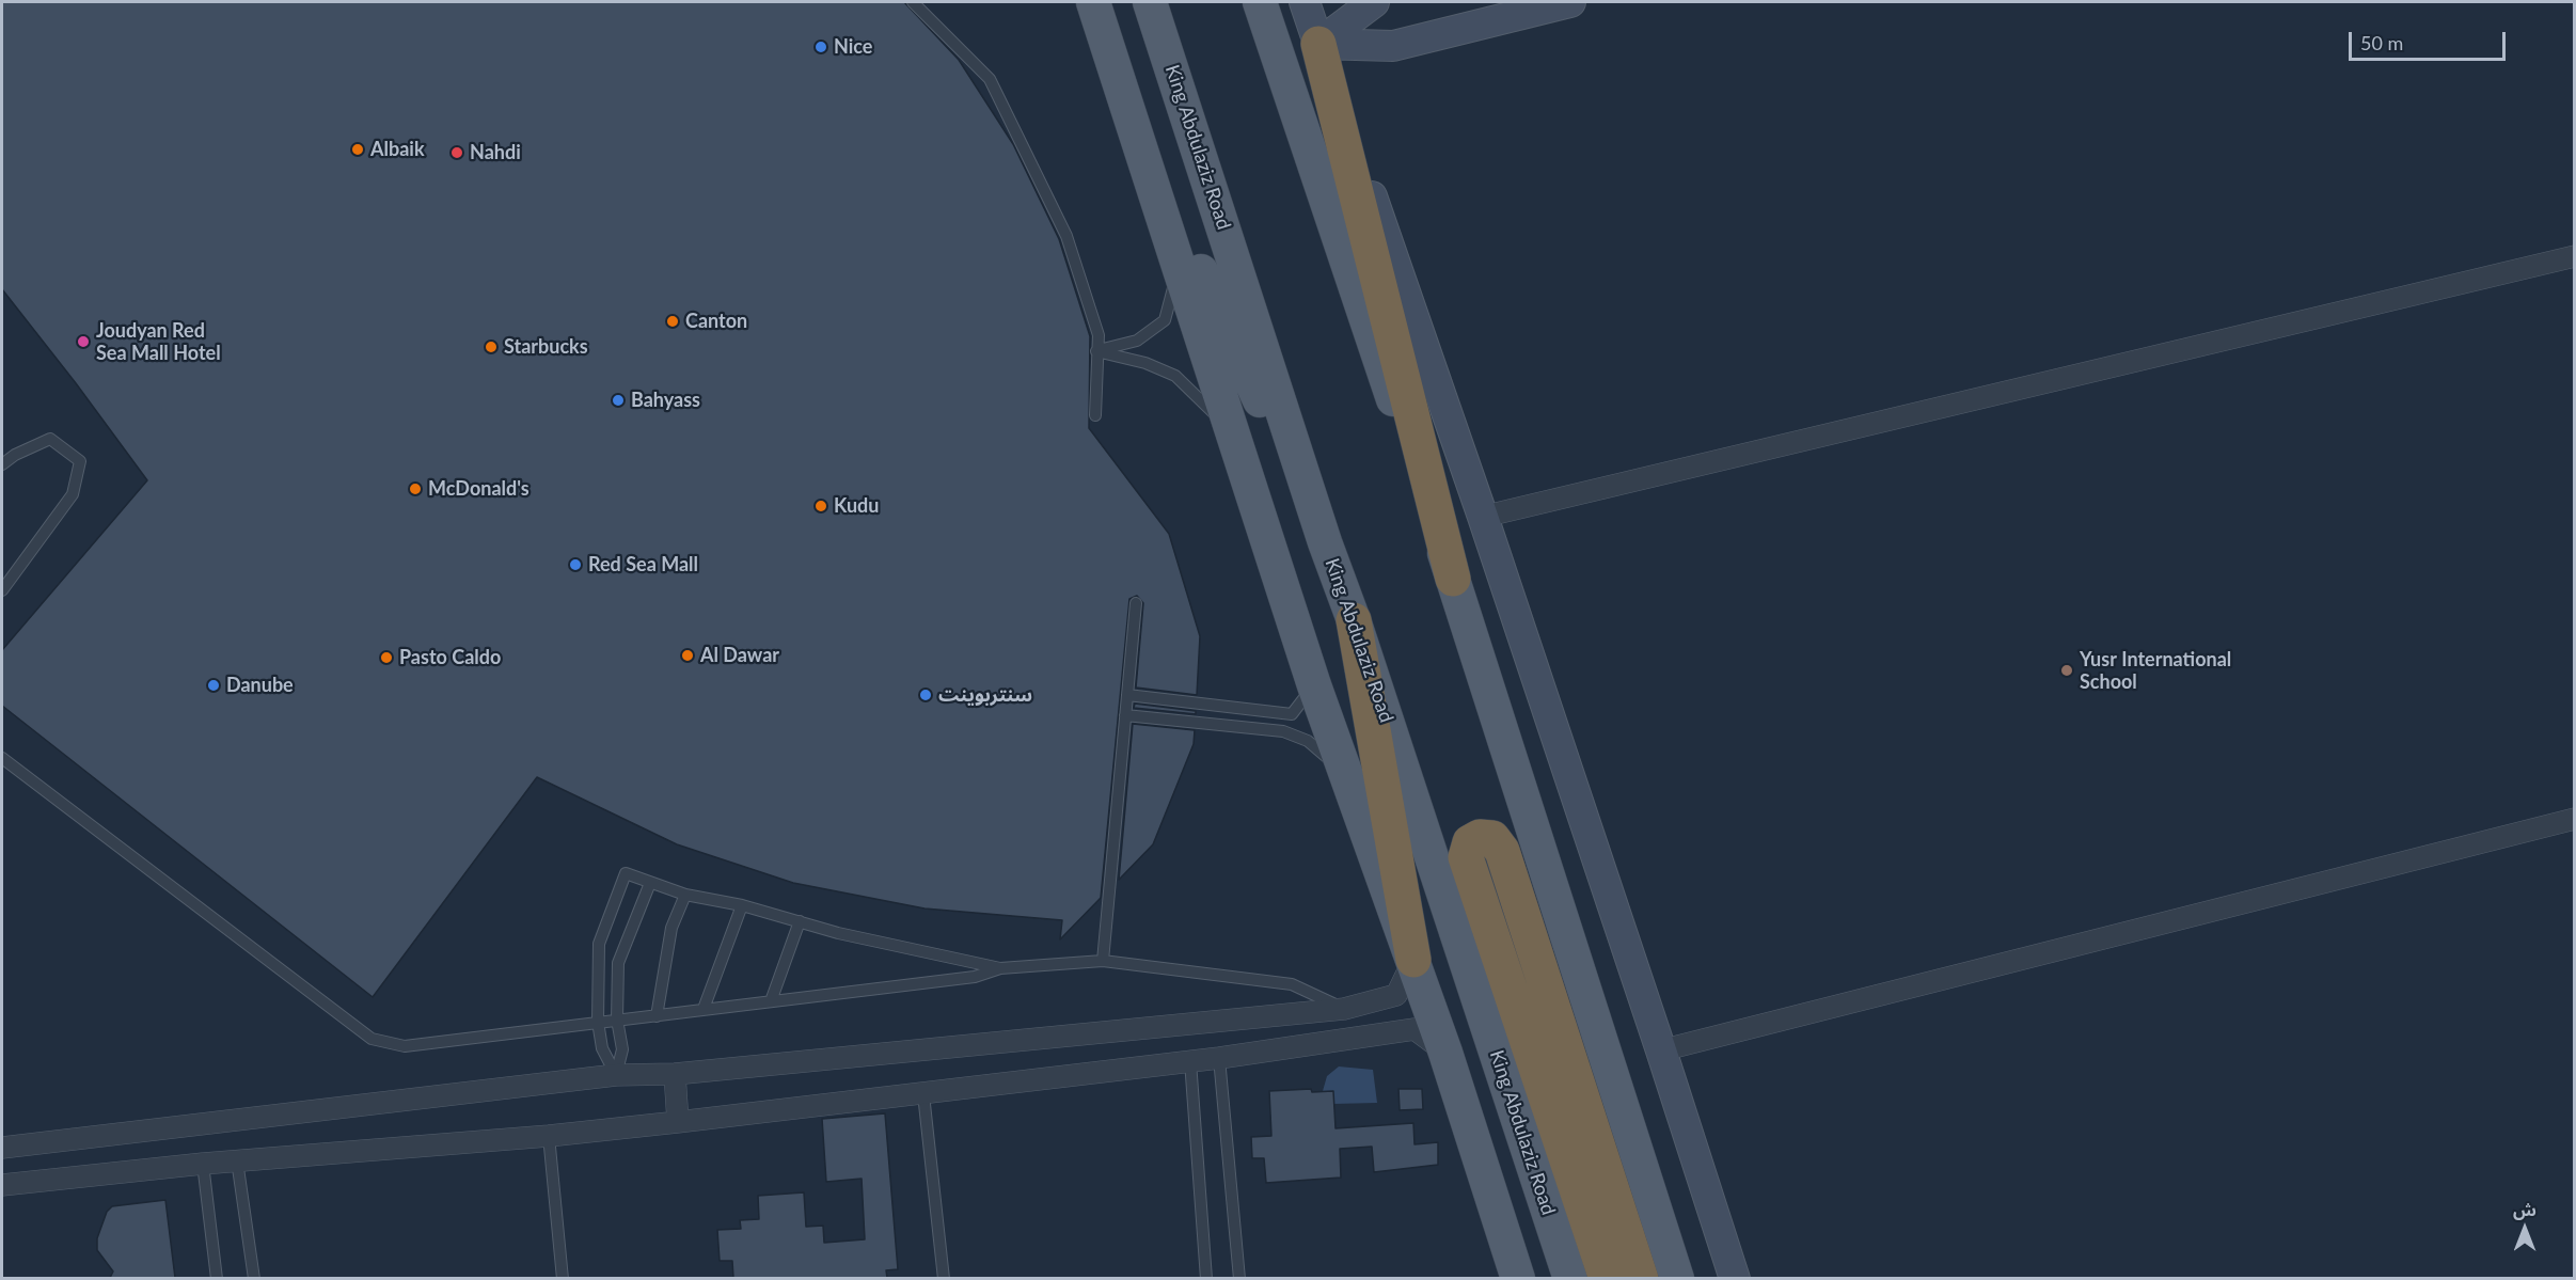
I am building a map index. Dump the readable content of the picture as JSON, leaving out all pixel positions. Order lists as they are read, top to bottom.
{
  "streets": {
    "main road": ["King Abdulaziz Road"]
  },
  "places": [
    "Nice",
    "Albaik",
    "Nahdi",
    "Canton",
    "Joudyan Red Sea Mall Hotel",
    "Starbucks",
    "Bahyass",
    "McDonald's",
    "Kudu",
    "Red Sea Mall",
    "Al Dawar",
    "Pasto Caldo",
    "Yusr International School",
    "Danube",
    "سنتربوينت"
  ],
  "scale_bar": "50 m",
  "north": "top"
}
